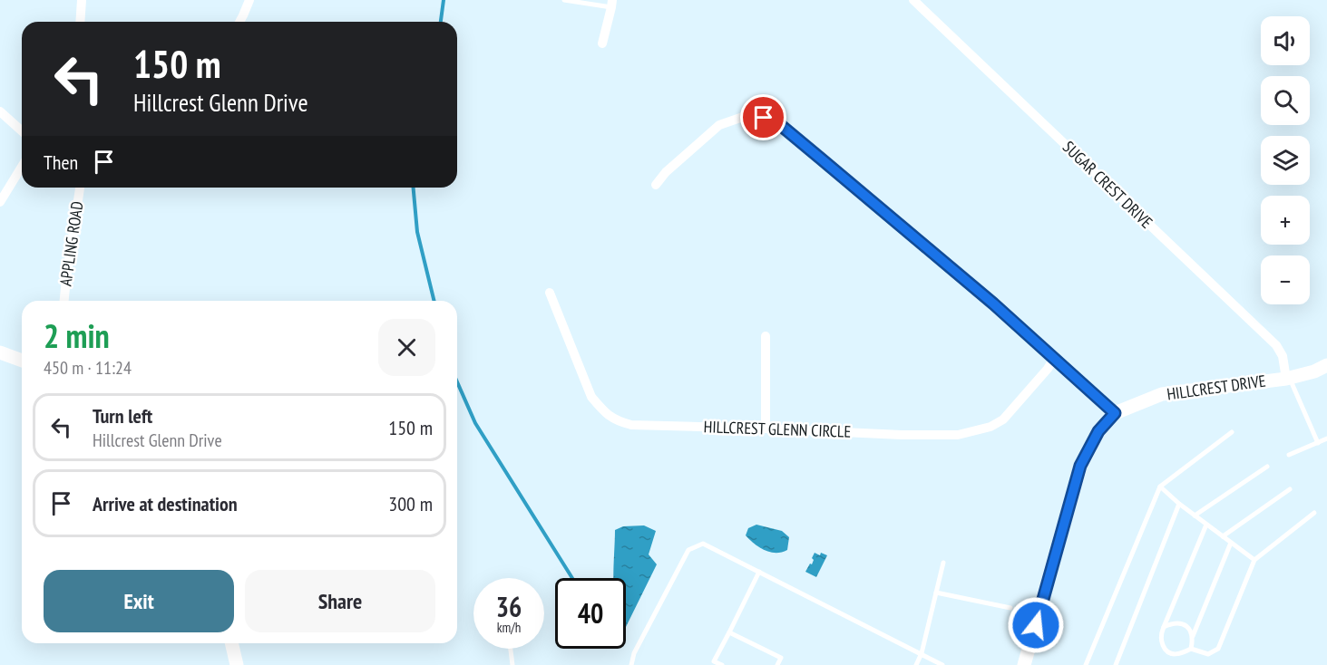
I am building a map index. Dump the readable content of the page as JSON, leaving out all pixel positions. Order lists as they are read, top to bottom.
{
  "streets": {
    "street": [
      "SUGAR CREST DRIVE",
      "APPLING ROAD",
      "HILLCREST DRIVE",
      "HILLCREST GLENN CIRCLE"
    ]
  },
  "crossings": [
    ["SUGAR CREST DRIVE", "HILLCREST DRIVE"]
  ],
  "page": {
    "map_buttons": ["+", "−"],
    "turn": ["150 m", "Hillcrest Glenn Drive"],
    "then": "Then",
    "heading": ["2 min", "450 m · 11:24"],
    "list": [
      {
        "name": "Turn left",
        "note": "Hillcrest Glenn Drive",
        "value": "150 m"
      },
      {
        "name": "Arrive at destination",
        "value": "300 m"
      }
    ],
    "buttons": ["Exit", "Share"],
    "speed": "36 km/h",
    "limit": "40"
  }
}
